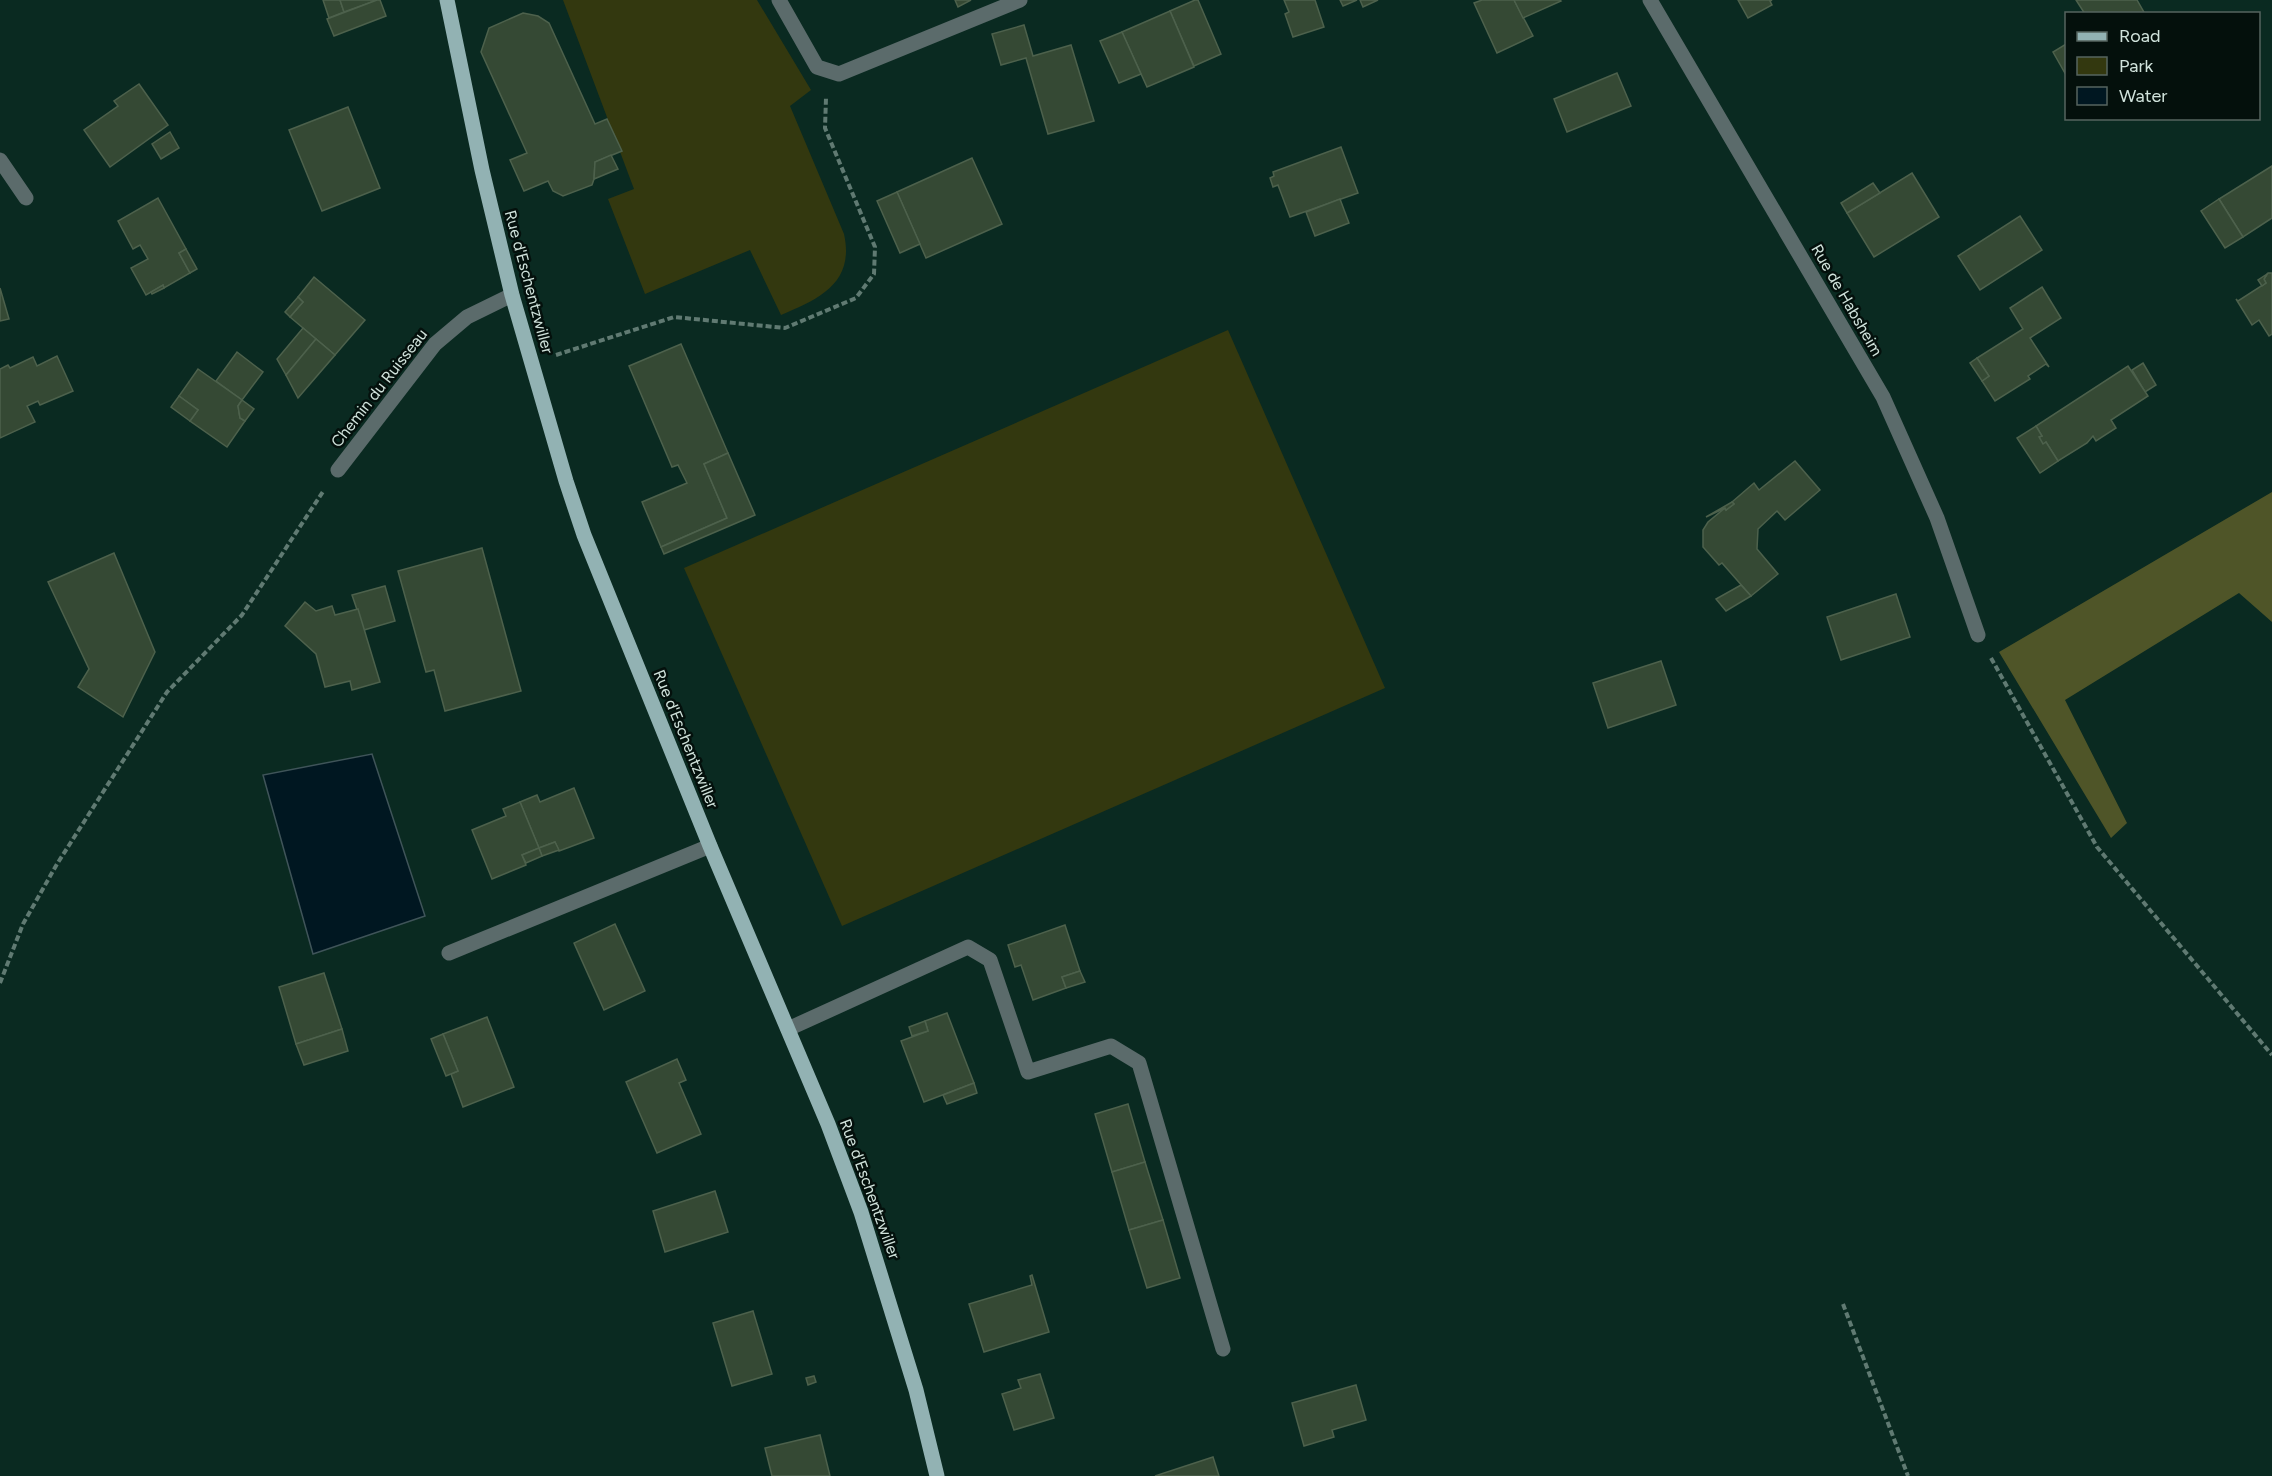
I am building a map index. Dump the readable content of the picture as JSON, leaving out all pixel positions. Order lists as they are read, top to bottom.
{
  "streets": {
    "main road": ["Rue d'Eschentzwiller"],
    "street": ["Rue de Habsheim", "Chemin du Ruisseau"]
  },
  "crossings": [
    ["Rue d'Eschentzwiller", "Chemin du Ruisseau"]
  ],
  "legend": ["Road", "Park", "Water"]
}
